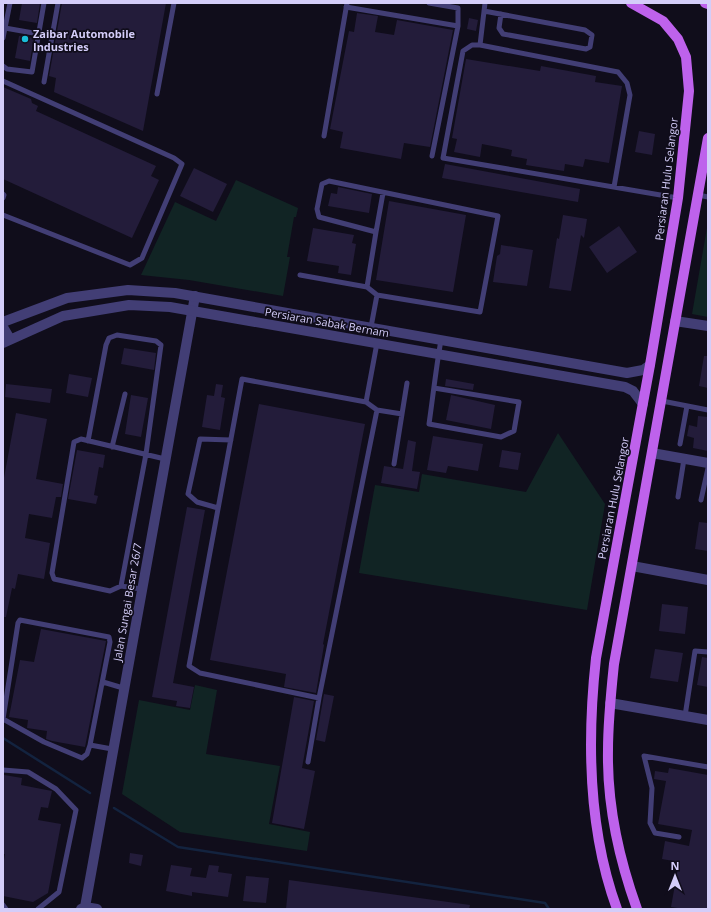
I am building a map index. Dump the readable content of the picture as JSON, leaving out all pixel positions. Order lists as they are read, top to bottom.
{
  "streets": {
    "main road": ["Persiaran Hulu Selangor"],
    "street": ["Persiaran Sabak Bernam", "Jalan Sungai Besar 26/7"]
  },
  "crossings": [
    ["Persiaran Hulu Selangor", "Persiaran Sabak Bernam"],
    ["Persiaran Sabak Bernam", "Jalan Sungai Besar 26/7"]
  ],
  "places": ["Zaibar Automobile Industries"],
  "north": "top"
}
